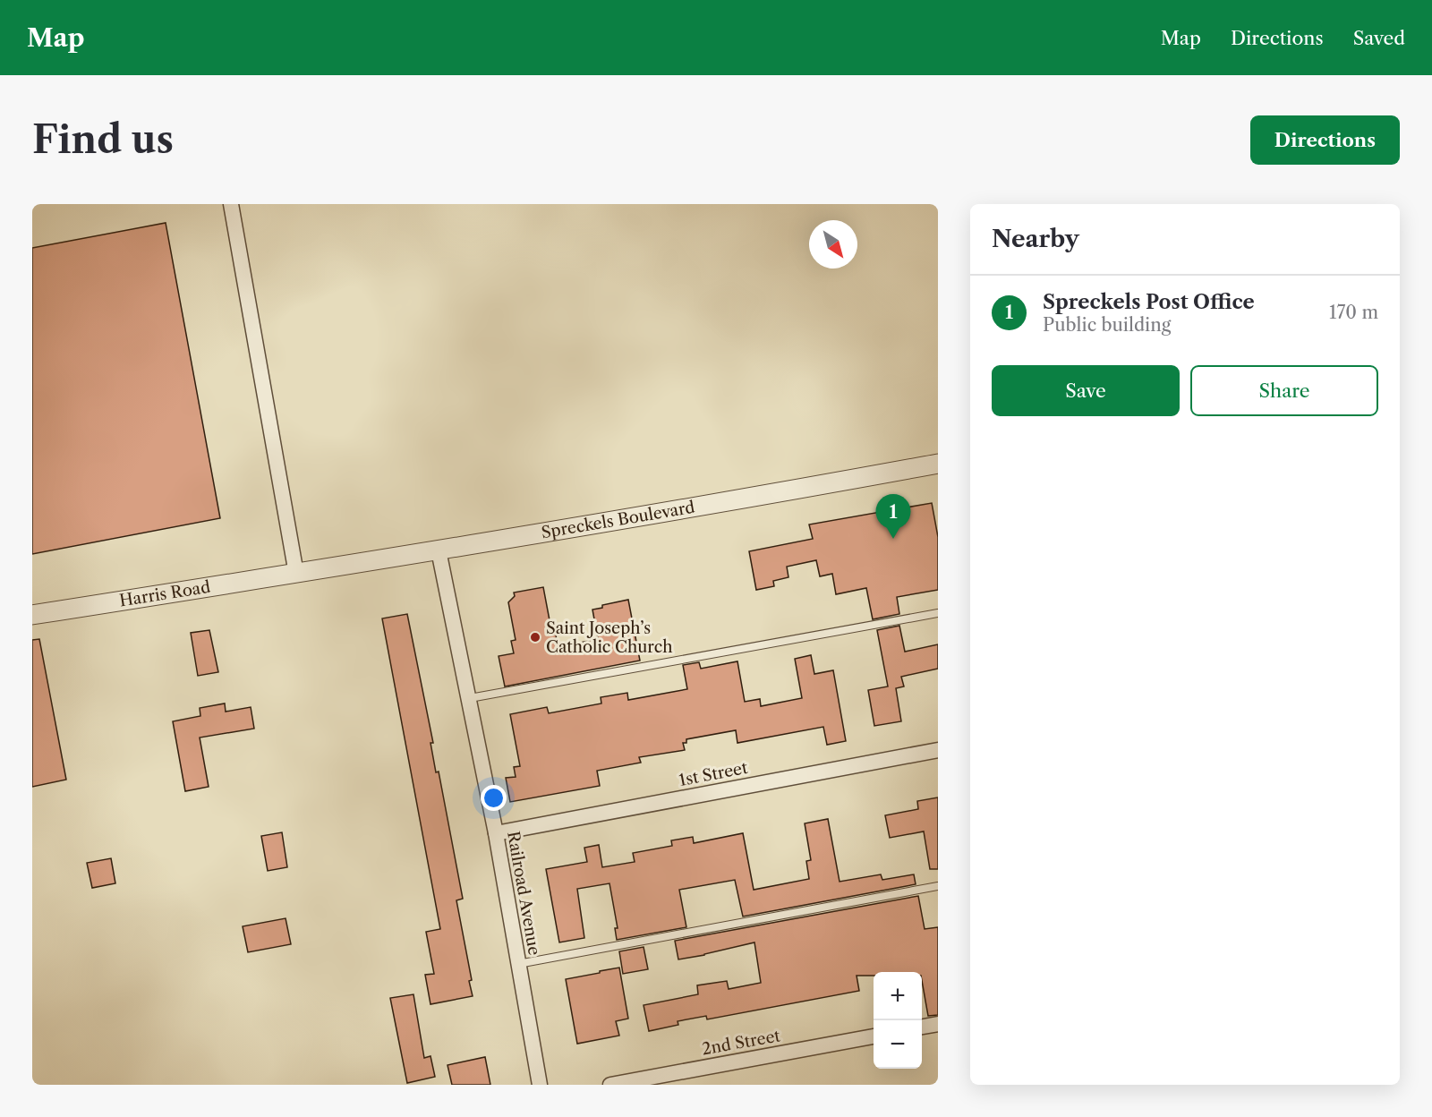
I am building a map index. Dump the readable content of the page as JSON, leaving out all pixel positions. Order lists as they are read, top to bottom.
{
  "streets": {
    "street": [
      "Spreckels Boulevard",
      "Harris Road",
      "1st Street",
      "Railroad Avenue",
      "2nd Street"
    ]
  },
  "crossings": [
    ["Spreckels Boulevard", "Harris Road"],
    ["Spreckels Boulevard", "Railroad Avenue"],
    ["1st Street", "Railroad Avenue"]
  ],
  "places": ["Saint Joseph’s Catholic Church"],
  "north": "bottom right",
  "page": {
    "header": "Map",
    "nav": ["Map", "Directions", "Saved"],
    "buttons": [
      "Directions",
      ["Save", "Share"]
    ],
    "title": "Find us",
    "heading": "Nearby",
    "list": [
      {
        "mark": "1",
        "name": "Spreckels Post Office",
        "note": "Public building",
        "value": "170 m"
      }
    ],
    "pins": "1",
    "map_buttons": ["+", "−"]
  }
}
